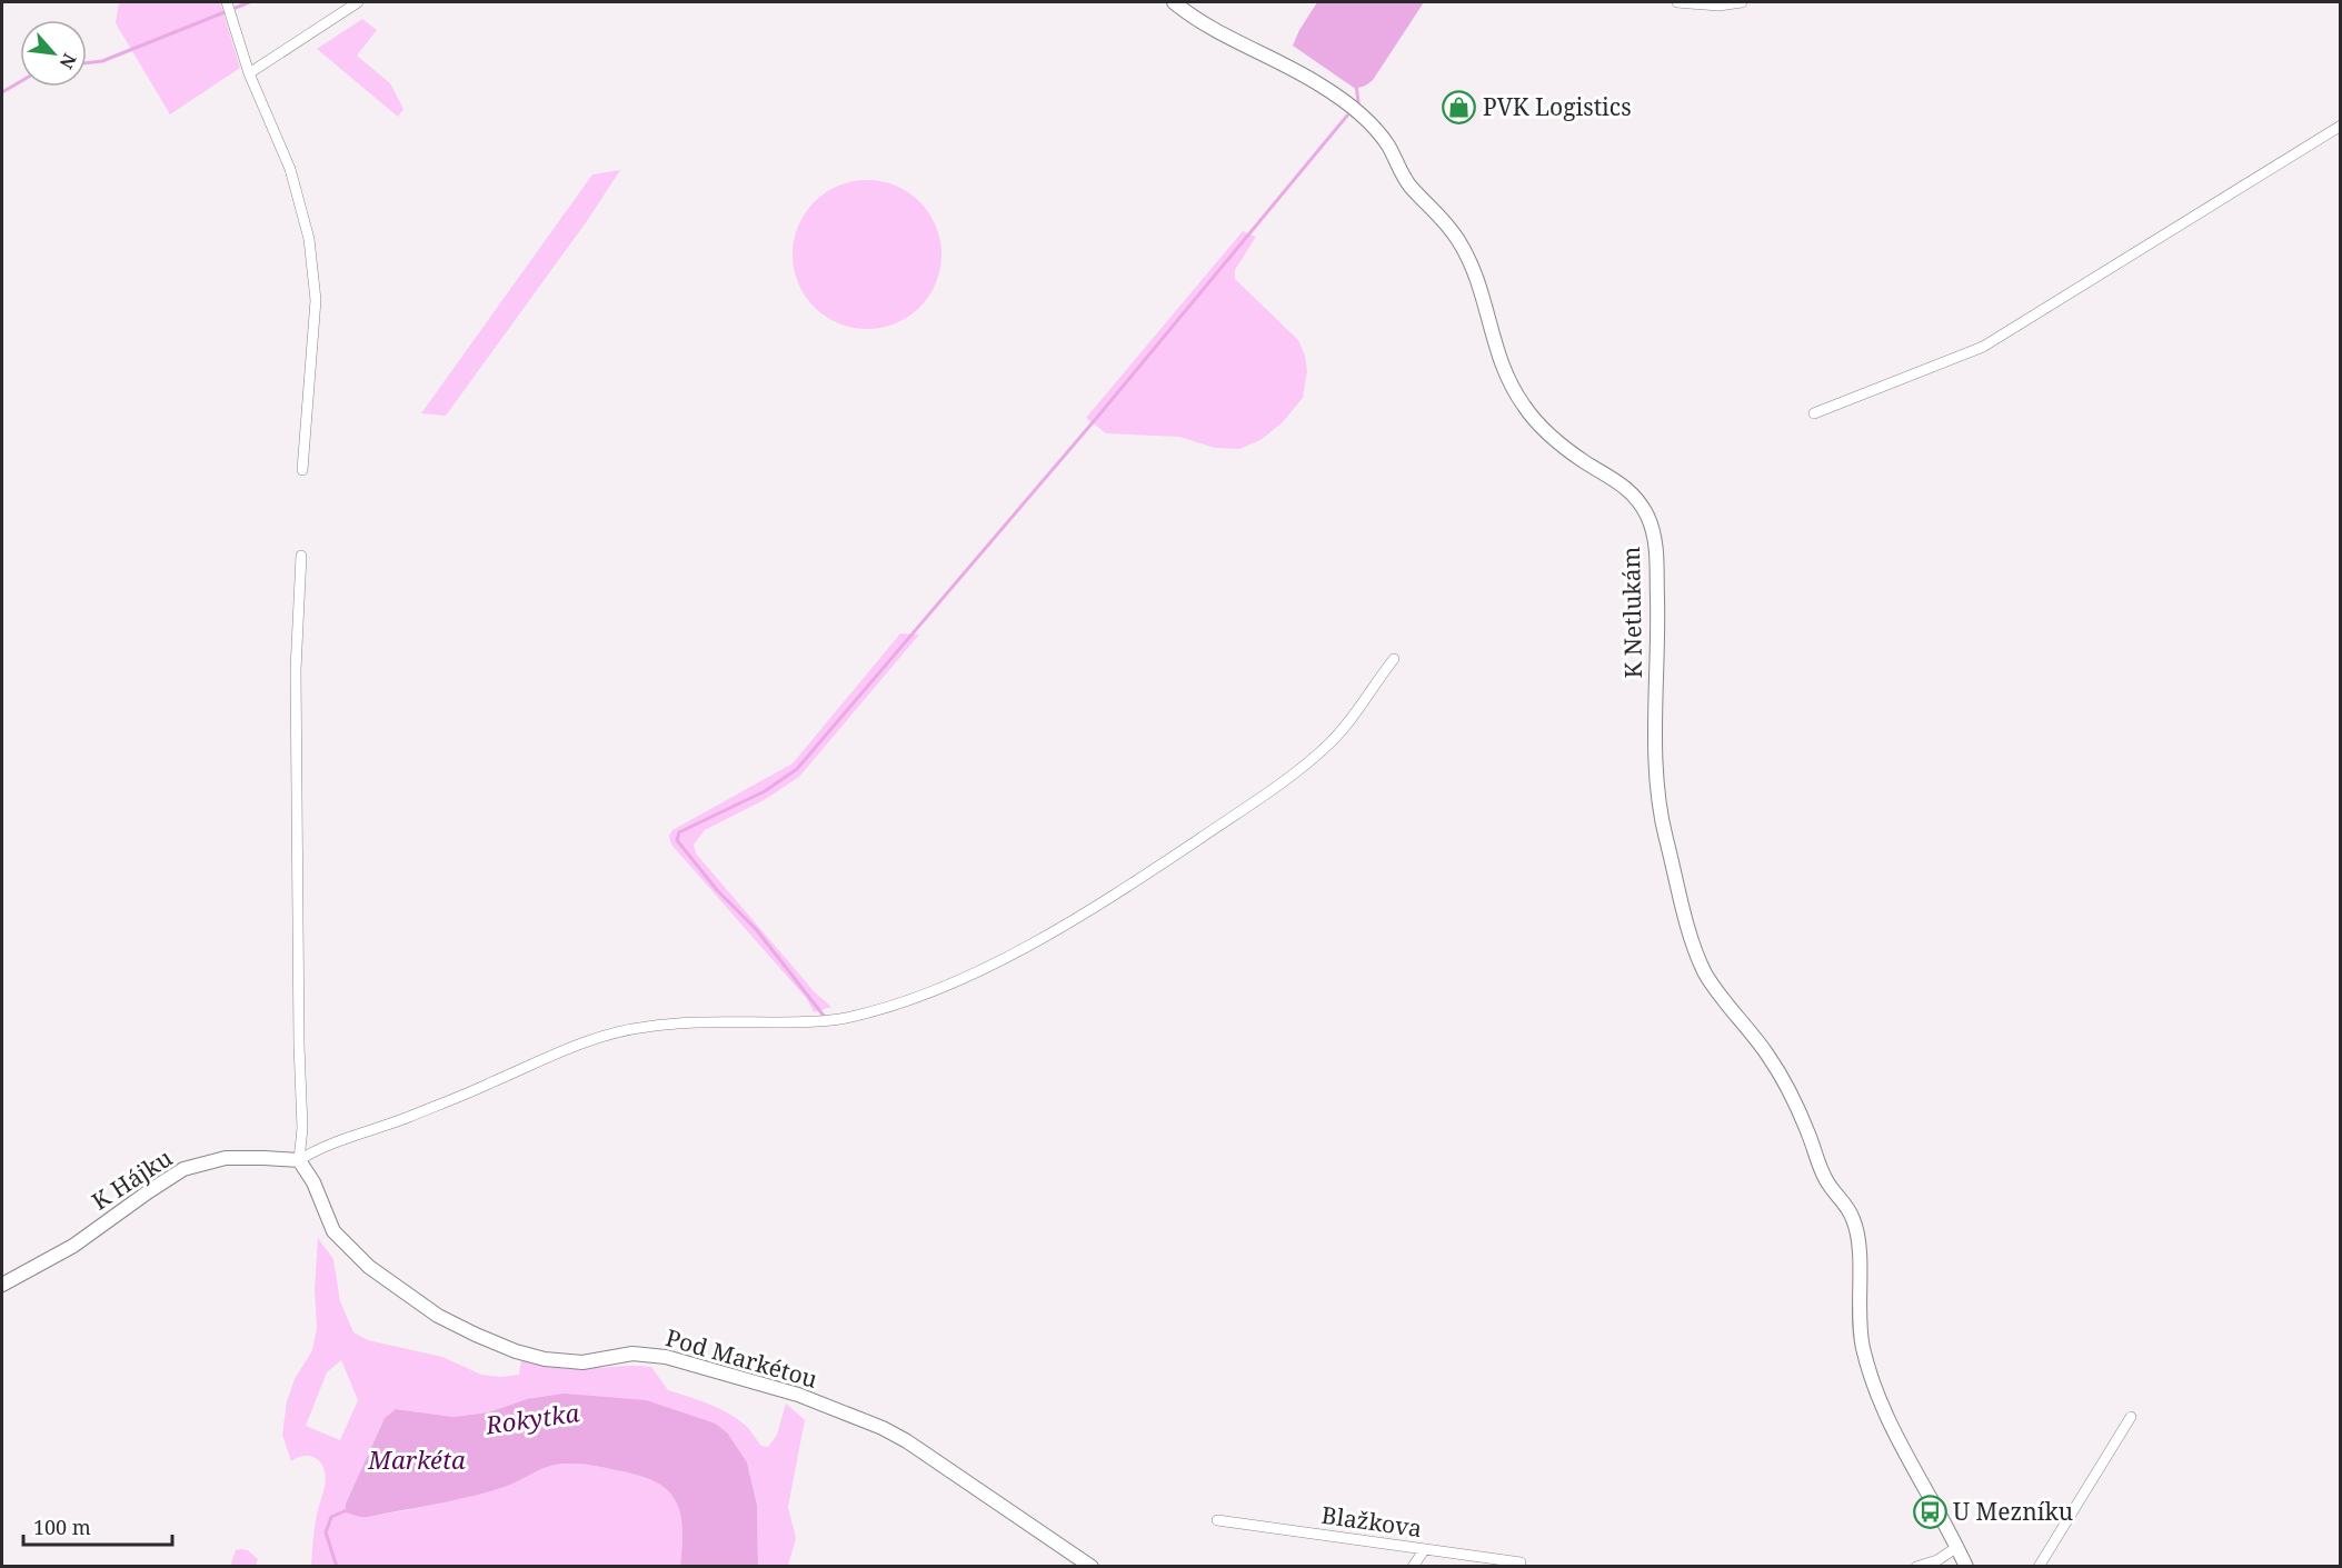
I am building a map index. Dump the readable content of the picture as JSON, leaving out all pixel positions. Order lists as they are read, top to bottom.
{
  "streets": {
    "street": [
      "K Netlukám",
      "K Hájku",
      "Pod Markétou",
      "Blažkova"
    ]
  },
  "crossings": [
    ["K Hájku", "Pod Markétou"]
  ],
  "water": ["Rokytka", "Markéta"],
  "places": {
    "shop": ["PVK Logistics"],
    "bus stop": ["U Mezníku"]
  },
  "scale_bar": "100 m",
  "north": "bottom right"
}
